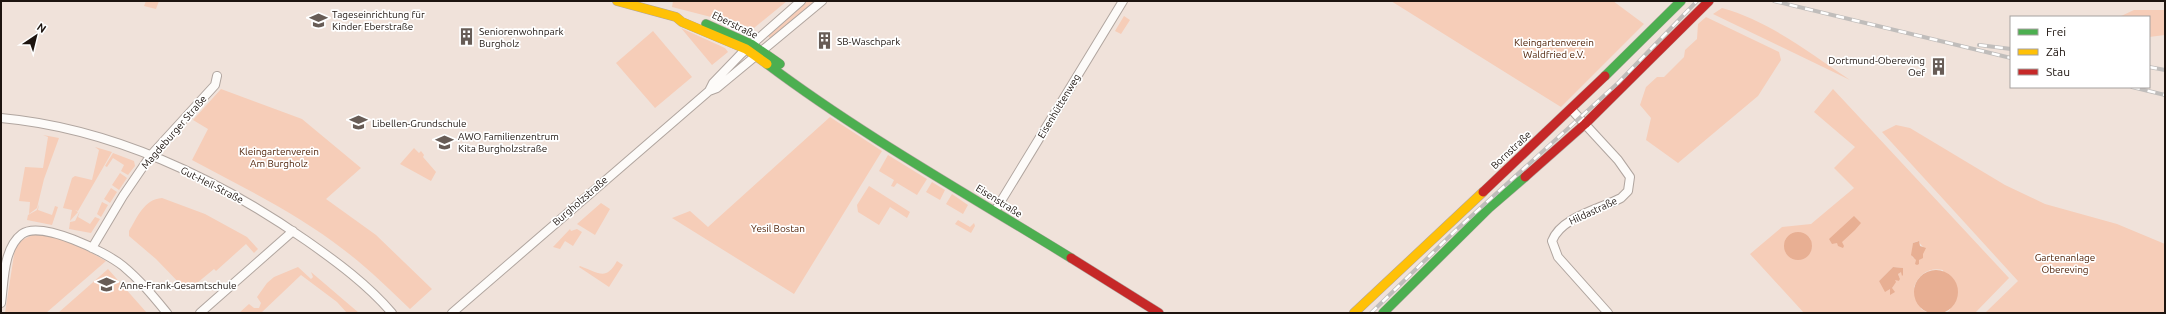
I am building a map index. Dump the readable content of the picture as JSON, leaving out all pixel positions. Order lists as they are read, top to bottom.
{
  "streets": {
    "main road": ["Eberstraße", "Bornstraße", "Eisenstraße"],
    "street": [
      "Eisenhüttenweg",
      "Magdeburger Straße",
      "Gut-Heil-Straße",
      "Burgholzstraße",
      "Hildastraße"
    ]
  },
  "crossings": [
    ["Eberstraße", "Burgholzstraße"],
    ["Eberstraße", "Eisenstraße"],
    ["Eisenhüttenweg", "Eisenstraße"],
    ["Magdeburger Straße", "Gut-Heil-Straße"],
    ["Bornstraße", "Hildastraße"],
    ["Burgholzstraße", "Eisenstraße"]
  ],
  "parks": [
    "Kleingartenverein Waldfried e.V.",
    "Kleingartenverein Am Burgholz",
    "Yesil Bostan",
    "Gartenanlage Obereving"
  ],
  "places": {
    "school or university": [
      "Tageseinrichtung für Kinder Eberstraße",
      "Libellen-Grundschule",
      "AWO Familienzentrum Kita Burgholzstraße",
      "Anne-Frank-Gesamtschule"
    ],
    "building": ["Seniorenwohnpark Burgholz", "SB-Waschpark", "Dortmund-Obereving Oef"]
  },
  "legend": ["Frei", "Zäh", "Stau"],
  "north": "top right"
}
